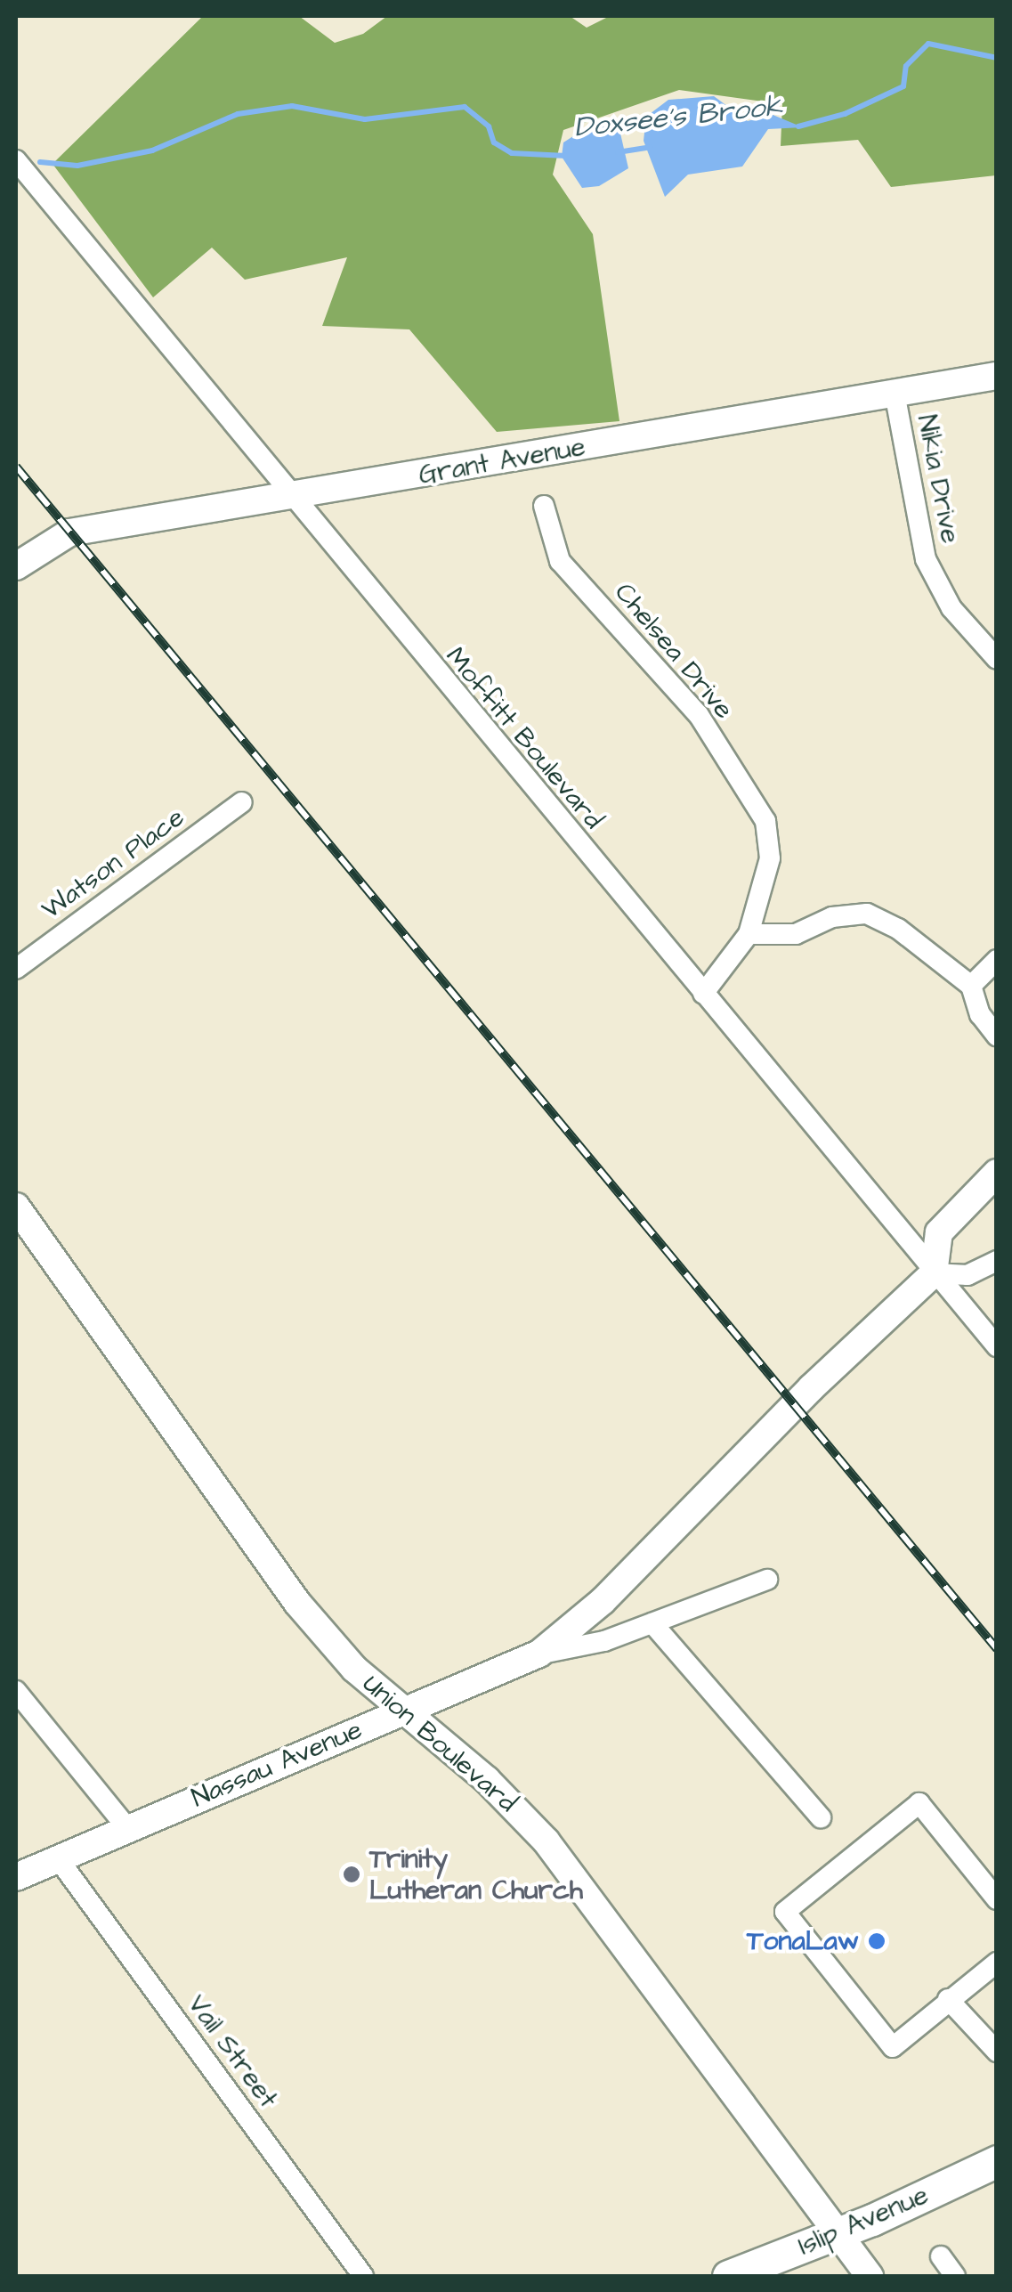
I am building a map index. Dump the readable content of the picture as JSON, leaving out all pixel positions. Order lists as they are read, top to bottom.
{
  "streets": {
    "main road": ["Islip Avenue"],
    "street": [
      "Grant Avenue",
      "Nikia Drive",
      "Chelsea Drive",
      "Moffitt Boulevard",
      "Watson Place",
      "Union Boulevard",
      "Nassau Avenue",
      "Vail Street"
    ]
  },
  "crossings": [
    ["Grant Avenue", "Nikia Drive"],
    ["Grant Avenue", "Moffitt Boulevard"],
    ["Chelsea Drive", "Moffitt Boulevard"],
    ["Moffitt Boulevard", "Nassau Avenue"],
    ["Union Boulevard", "Nassau Avenue"],
    ["Union Boulevard", "Islip Avenue"],
    ["Nassau Avenue", "Vail Street"]
  ],
  "water": ["Doxsee's Brook"],
  "places": ["Trinity Lutheran Church", "TonaLaw"]
}
